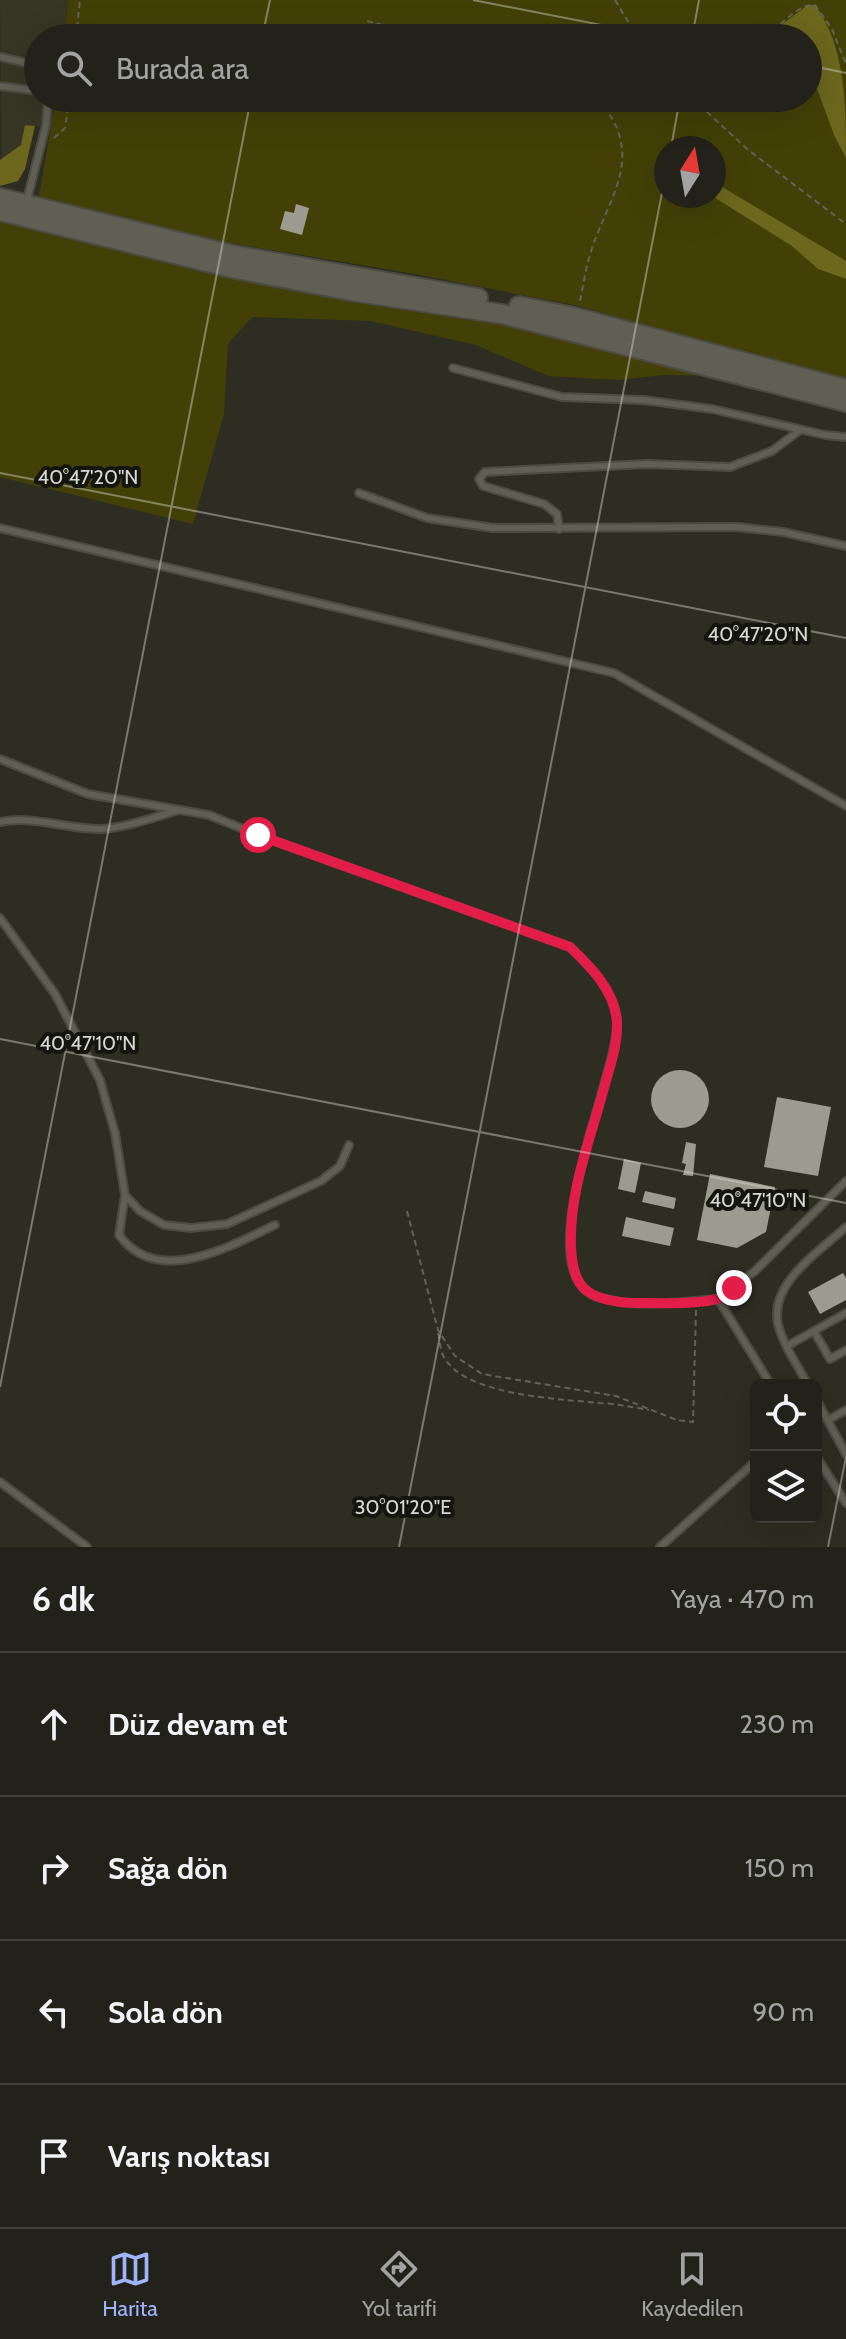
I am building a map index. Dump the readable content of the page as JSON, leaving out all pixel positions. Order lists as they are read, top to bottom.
{
  "north": "top",
  "page": {
    "search": "Burada ara",
    "heading": ["6 dk", "Yaya · 470 m"],
    "list": [
      ["Düz devam et", "230 m"],
      ["Sağa dön", "150 m"],
      ["Sola dön", "90 m"],
      "Varış noktası"
    ],
    "nav": ["Harita", "Yol tarifi", "Kaydedilen"]
  },
  "coordinates": ["40°47'20\"N", "40°47'10\"N", "30°01'20\"E"]
}
